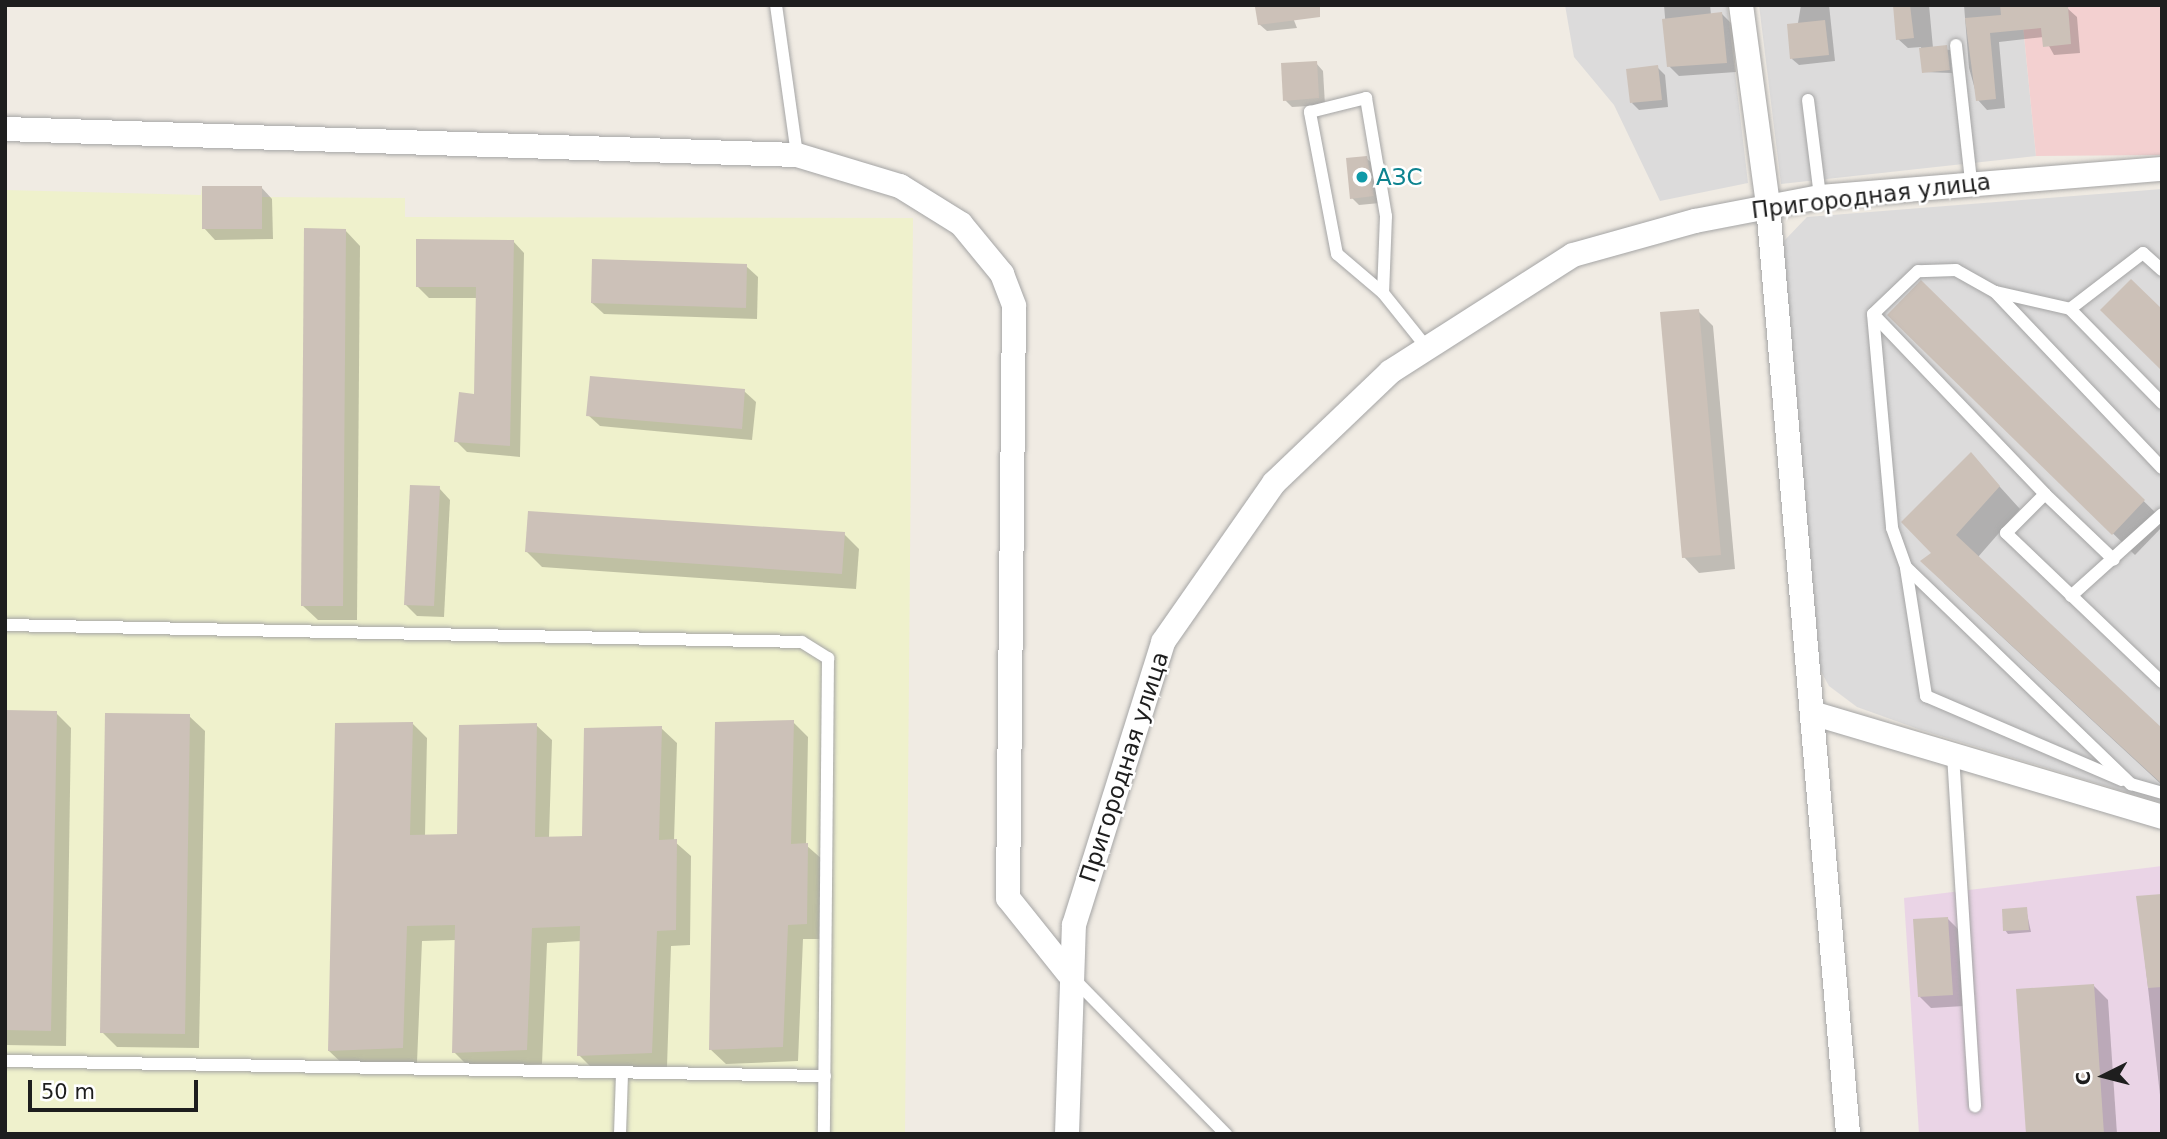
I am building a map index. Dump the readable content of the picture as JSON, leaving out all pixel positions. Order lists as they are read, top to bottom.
{
  "streets": {
    "street": ["Пригородная улица"]
  },
  "places": ["АЗС"],
  "scale_bar": "50 m",
  "north": "left"
}
